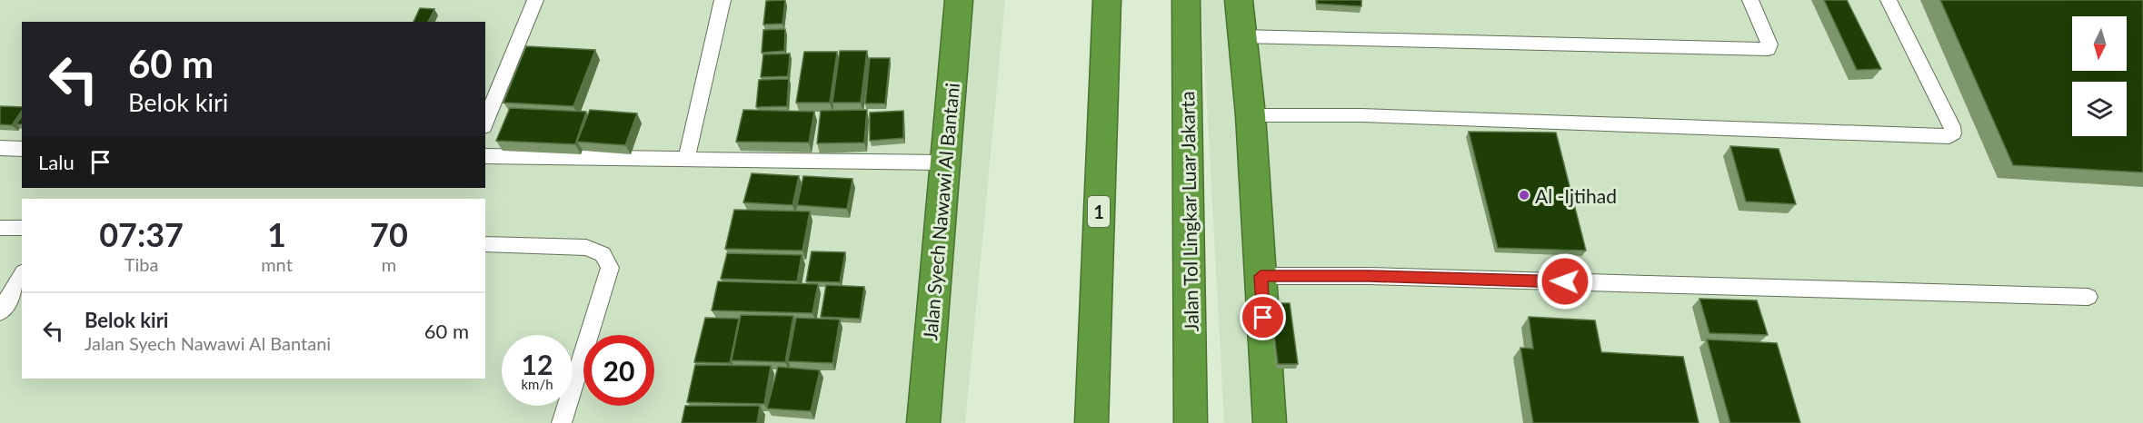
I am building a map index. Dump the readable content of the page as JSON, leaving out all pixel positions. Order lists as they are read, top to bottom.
{
  "streets": {
    "highway": ["Jalan Syech Nawawi Al Bantani", "1", "Jalan Tol Lingkar Luar Jakarta"]
  },
  "places": ["Al -Ijtihad"],
  "north": "bottom",
  "page": {
    "turn": ["60 m", "Belok kiri"],
    "then": "Lalu",
    "eta": [
      "07:37",
      "Tiba",
      "1",
      "mnt",
      "70",
      "m"
    ],
    "list": [
      {
        "name": "Belok kiri",
        "note": "Jalan Syech Nawawi Al Bantani",
        "value": "60 m"
      }
    ],
    "speed": "12 km/h",
    "limit": "20"
  }
}
